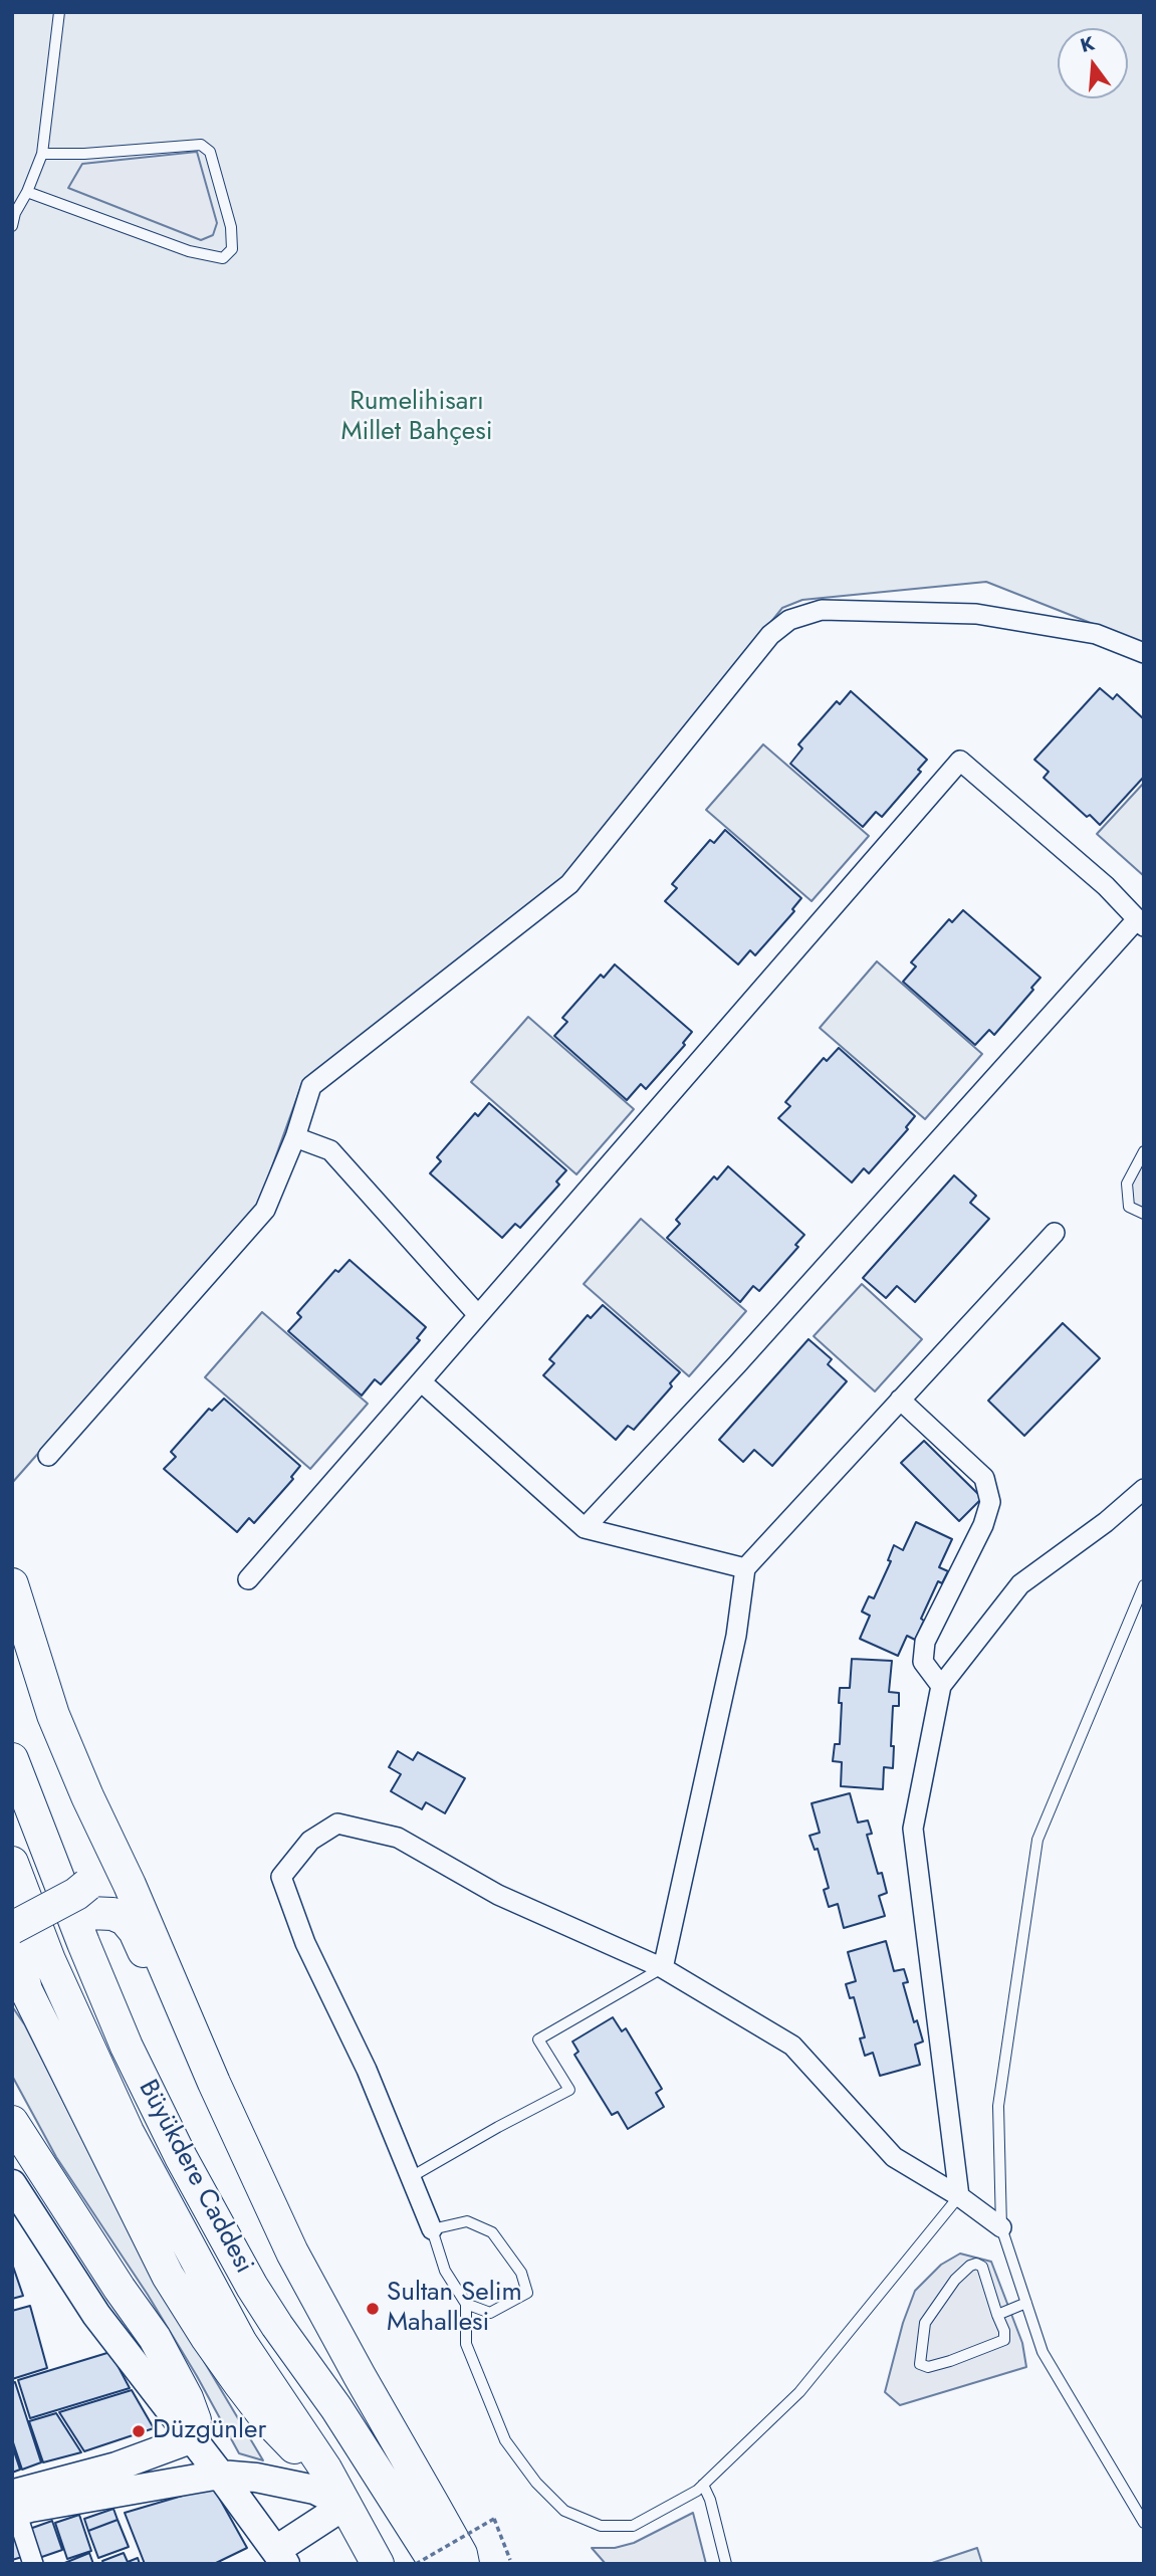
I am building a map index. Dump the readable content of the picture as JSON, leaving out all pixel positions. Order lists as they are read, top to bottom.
{
  "streets": {
    "main road": ["Büyükdere Caddesi"]
  },
  "parks": ["Rumelihisarı Millet Bahçesi"],
  "places": ["Sultan Selim Mahallesi", "Düzgünler"],
  "north": "top"
}
